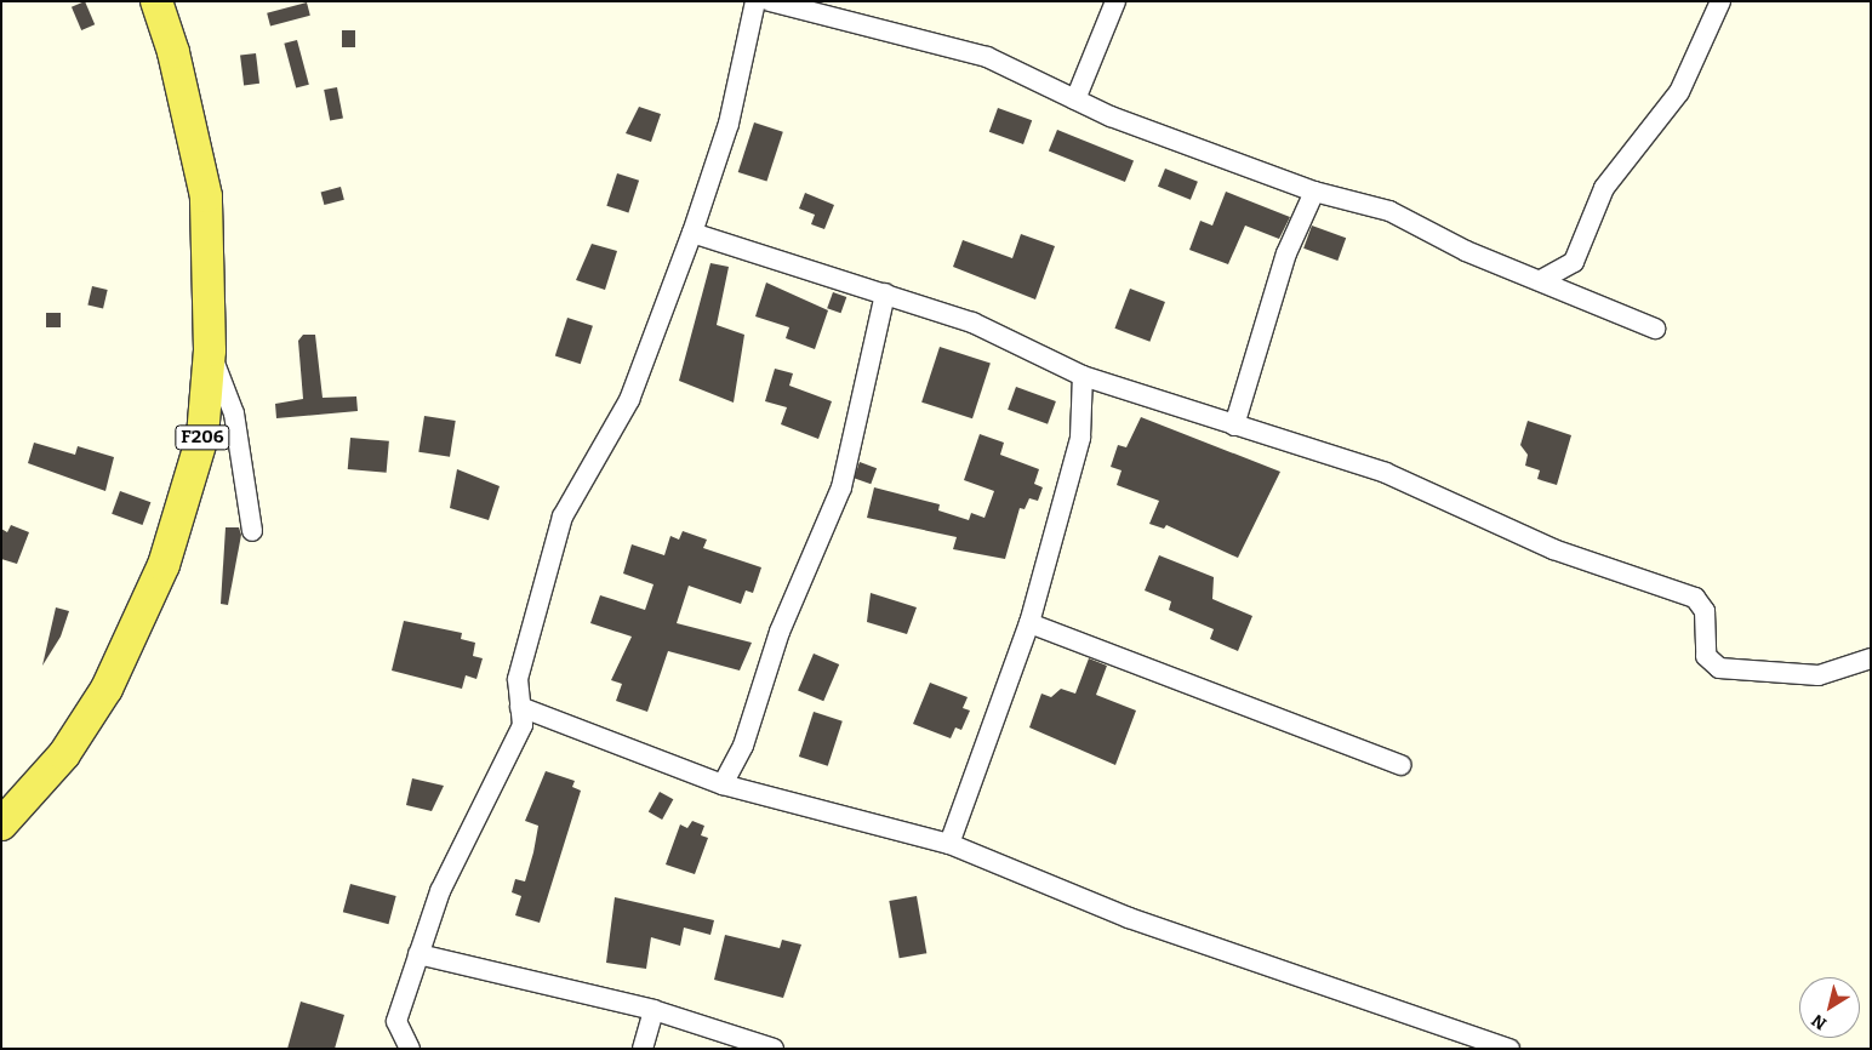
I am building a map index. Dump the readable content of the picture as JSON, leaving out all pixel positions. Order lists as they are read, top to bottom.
{
  "streets": {
    "main road": ["F206"]
  },
  "north": "bottom left"
}
